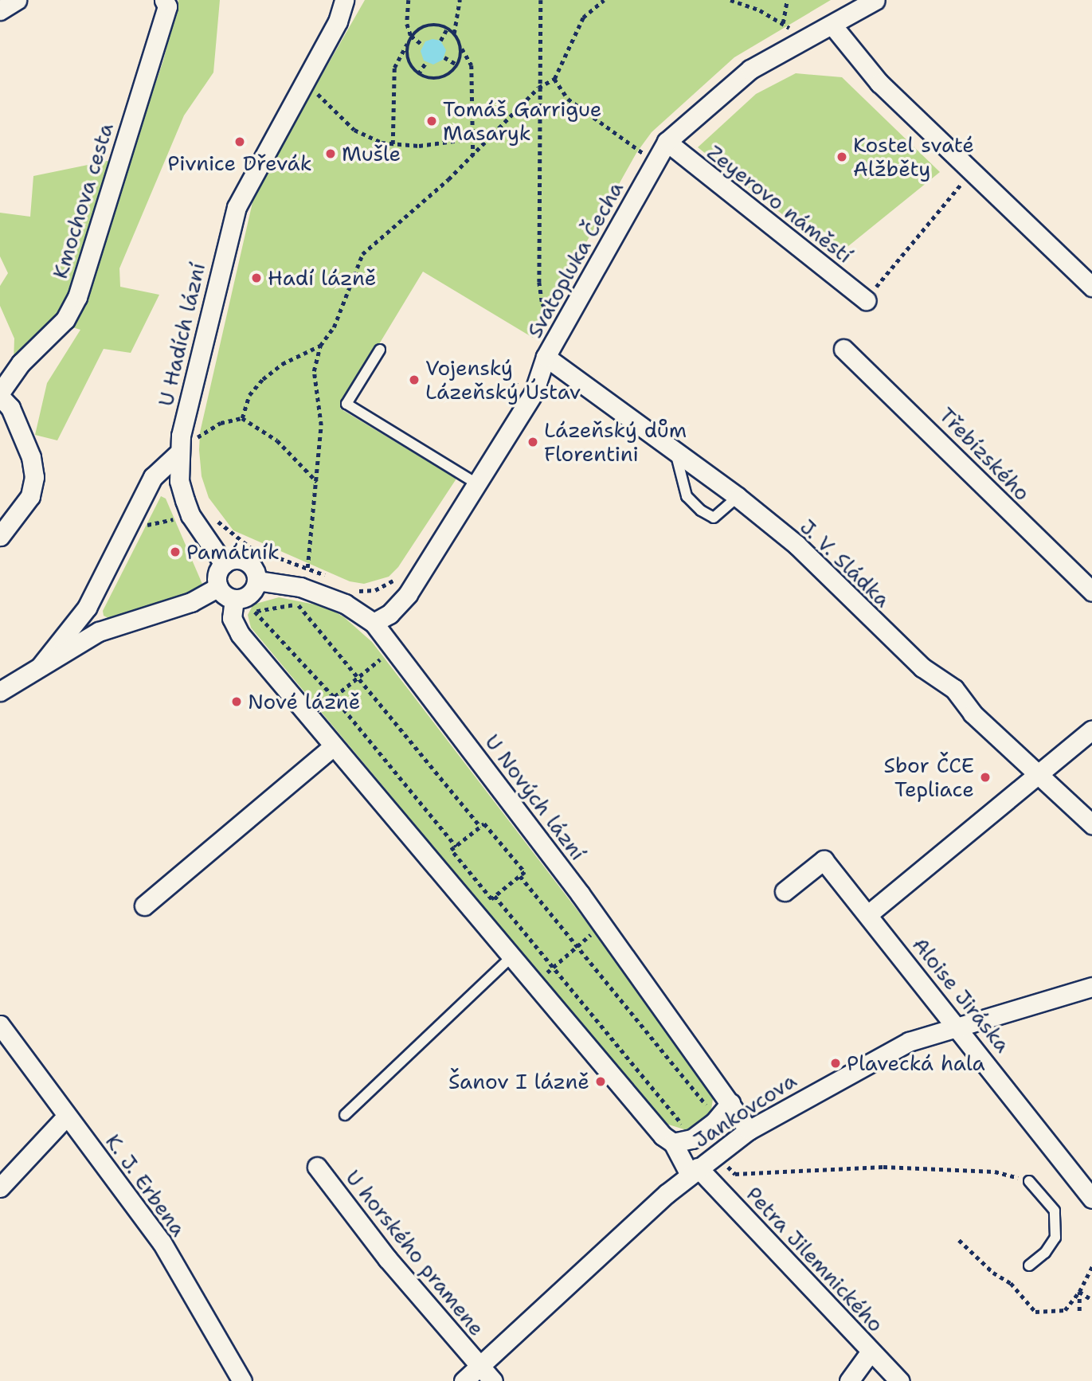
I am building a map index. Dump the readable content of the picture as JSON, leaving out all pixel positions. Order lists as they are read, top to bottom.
{
  "streets": {
    "street": [
      "Kmochova cesta",
      "Zeyerovo náměstí",
      "Svatopluka Čecha",
      "U Hadích lázní",
      "Třebízského",
      "J. V. Sládka",
      "U Nových lázní",
      "Aloise Jiráska",
      "Jankovcova",
      "K. J. Erbena",
      "U horského pramene",
      "Petra Jilemnického"
    ]
  },
  "crossings": [
    ["Zeyerovo náměstí", "Svatopluka Čecha"],
    ["Svatopluka Čecha", "J. V. Sládka"],
    ["Svatopluka Čecha", "U Nových lázní"],
    ["U Nových lázní", "Jankovcova"],
    ["Aloise Jiráska", "Jankovcova"],
    ["Jankovcova", "U horského pramene"],
    ["Jankovcova", "Petra Jilemnického"]
  ],
  "places": [
    "Tomáš Garrigue Masaryk",
    "Pivnice Dřevák",
    "Mušle",
    "Kostel svaté Alžběty",
    "Hadí lázně",
    "Vojenský Lázeňský Ústav",
    "Lázeňský dům Florentini",
    "Památník",
    "Nové lázně",
    "Sbor ČCE Tepliace",
    "Plavecká hala",
    "Šanov I lázně"
  ]
}
